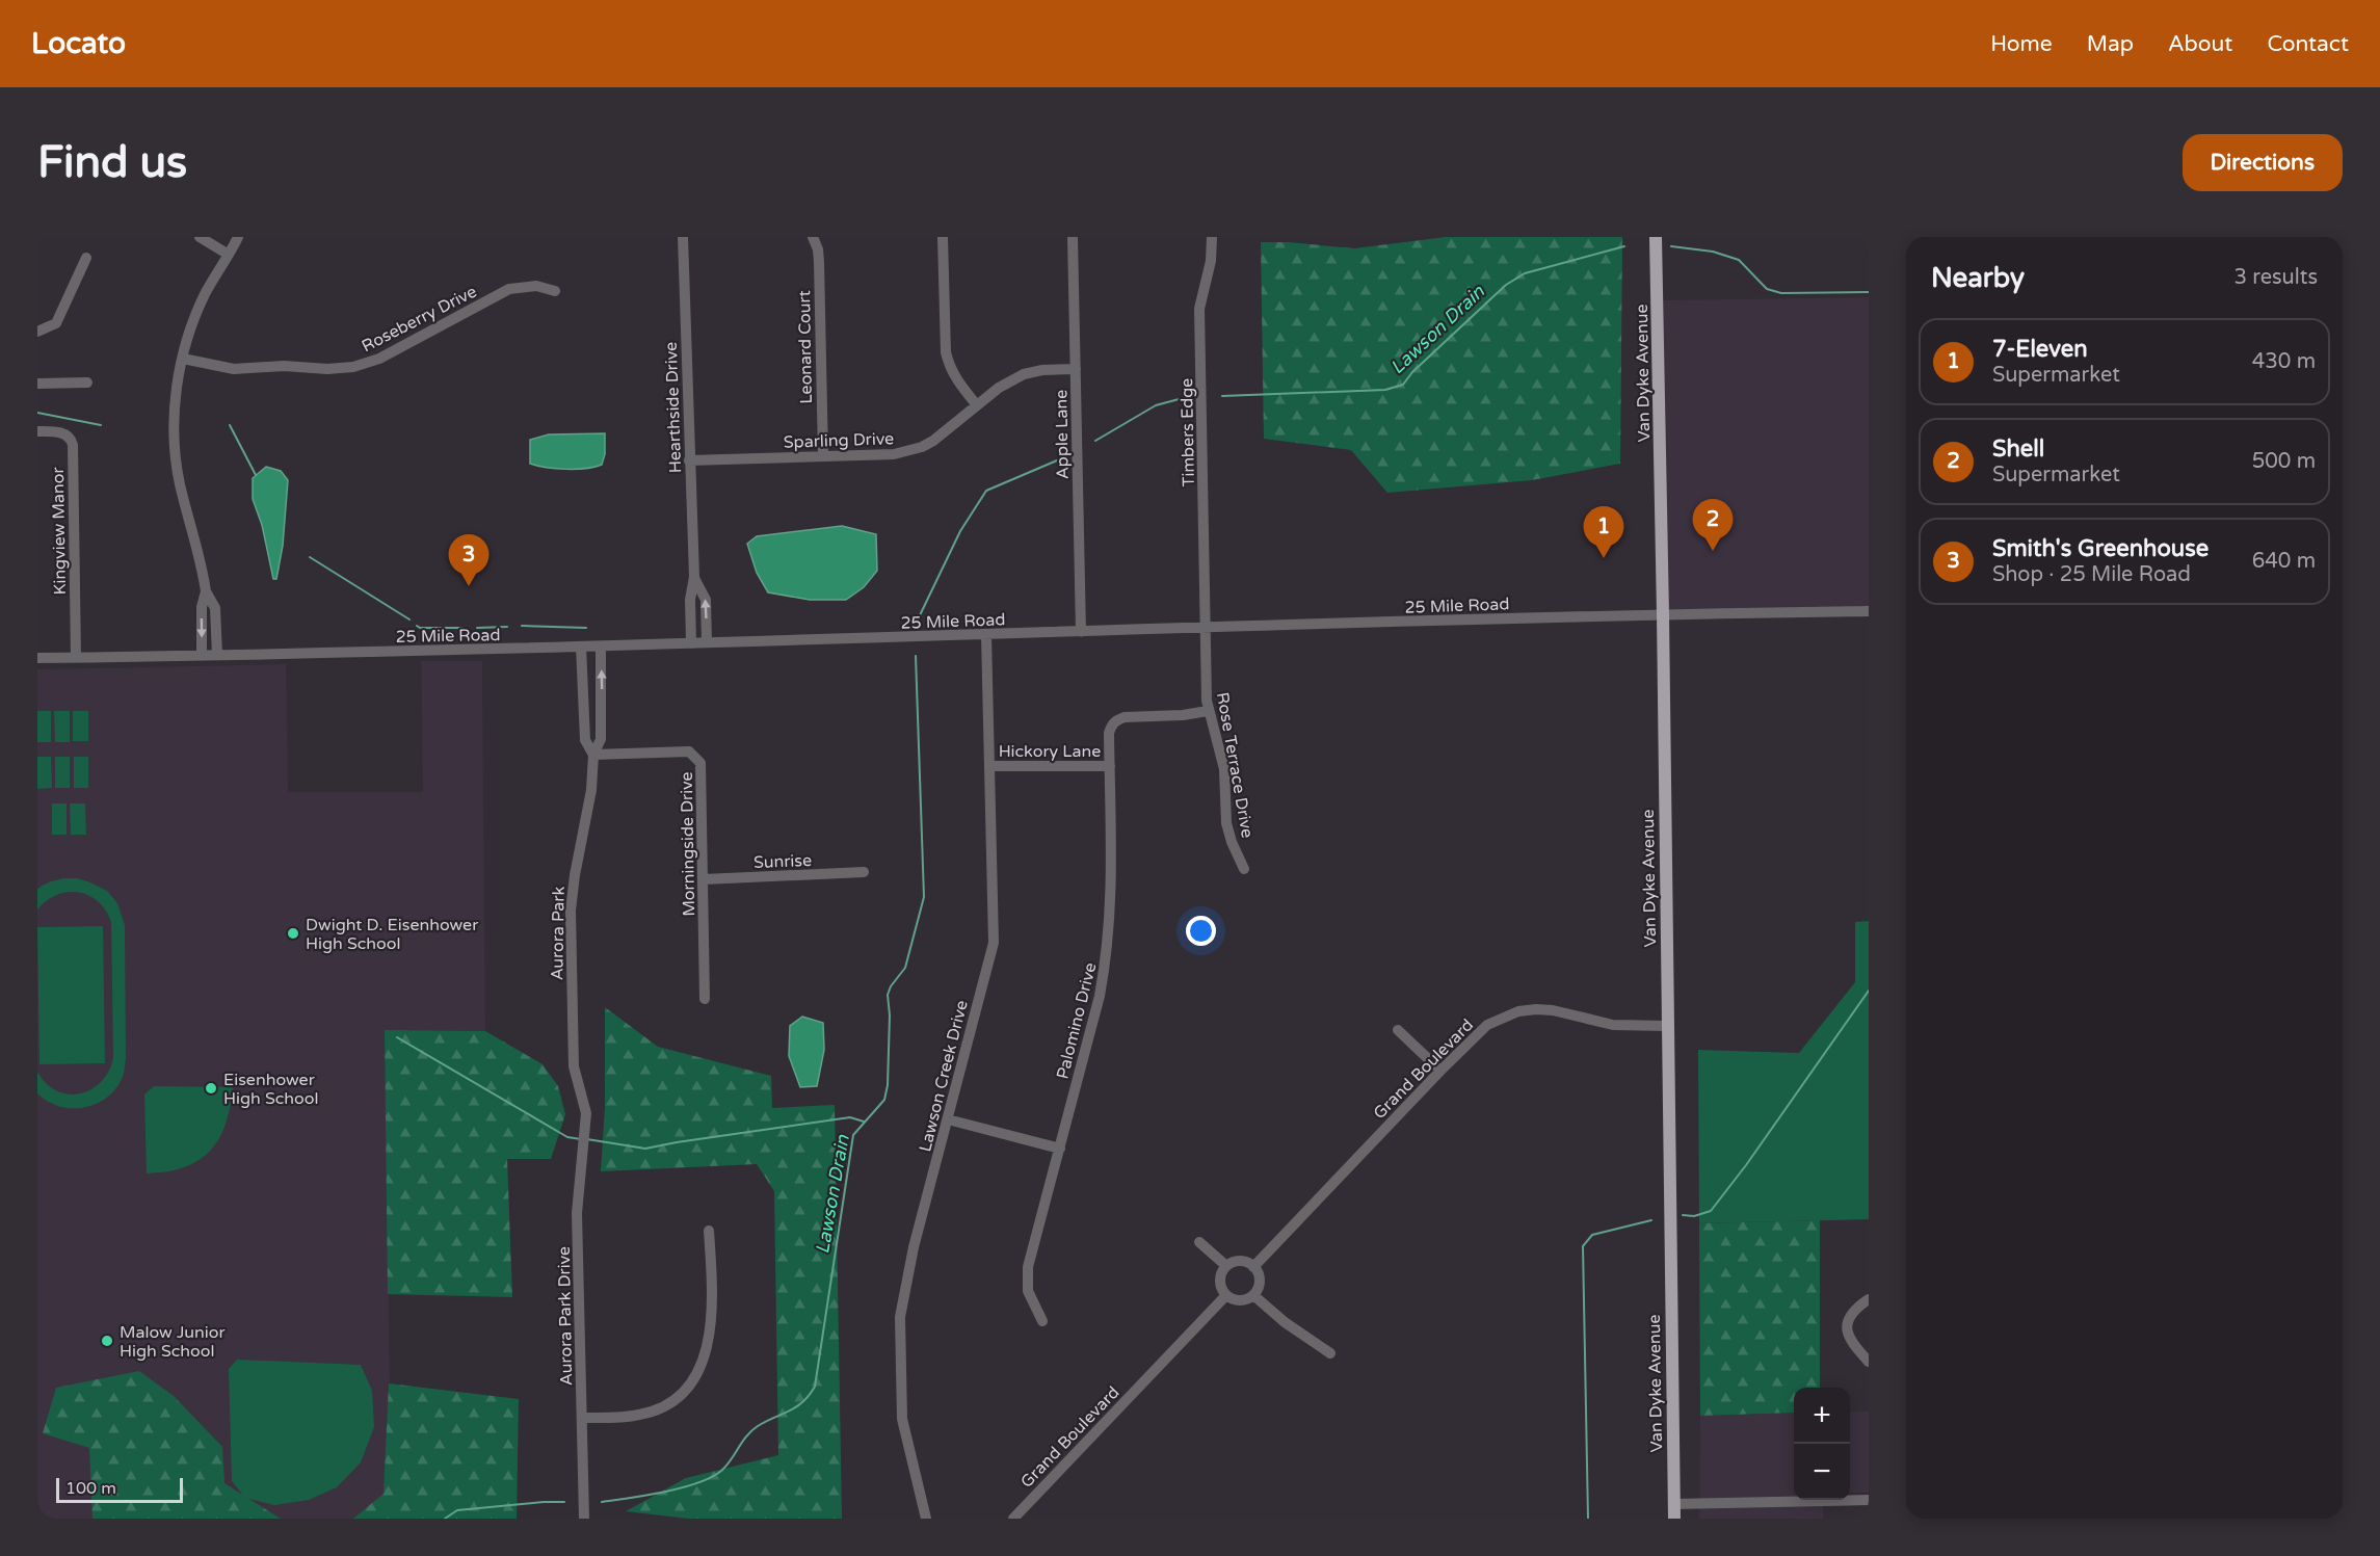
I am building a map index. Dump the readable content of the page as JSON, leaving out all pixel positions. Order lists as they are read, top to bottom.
{
  "streets": {
    "main road": ["Van Dyke Avenue"],
    "street": [
      "Roseberry Drive",
      "Leonard Court",
      "Hearthside Drive",
      "Timbers Edge",
      "Apple Lane",
      "Sparling Drive",
      "Kingview Manor",
      "25 Mile Road",
      "Hickory Lane",
      "Rose Terrace Drive",
      "Morningside Drive",
      "Sunrise",
      "Aurora Park",
      "Palomino Drive",
      "Grand Boulevard",
      "Lawson Creek Drive",
      "Aurora Park Drive"
    ]
  },
  "crossings": [
    ["Leonard Court", "Sparling Drive"],
    ["Van Dyke Avenue", "25 Mile Road"],
    ["Van Dyke Avenue", "Grand Boulevard"],
    ["Hearthside Drive", "Sparling Drive"],
    ["Hearthside Drive", "25 Mile Road"],
    ["Timbers Edge", "25 Mile Road"],
    ["Timbers Edge", "Rose Terrace Drive"],
    ["Apple Lane", "Sparling Drive"],
    ["Apple Lane", "25 Mile Road"],
    ["Kingview Manor", "25 Mile Road"],
    ["25 Mile Road", "Rose Terrace Drive"],
    ["25 Mile Road", "Aurora Park"],
    ["25 Mile Road", "Lawson Creek Drive"],
    ["Hickory Lane", "Palomino Drive"],
    ["Hickory Lane", "Lawson Creek Drive"],
    ["Rose Terrace Drive", "Palomino Drive"],
    ["Morningside Drive", "Sunrise"],
    ["Morningside Drive", "Aurora Park"],
    ["Aurora Park", "Aurora Park Drive"]
  ],
  "water": ["Lawson Drain"],
  "places": ["Dwight D. Eisenhower High School", "Eisenhower High School", "Malow Junior High School"],
  "scale_bar": "100 m",
  "page": {
    "header": "Locato",
    "nav": [
      "Home",
      "Map",
      "About",
      "Contact"
    ],
    "buttons": "Directions",
    "title": "Find us",
    "heading": ["Nearby", "3 results"],
    "list": [
      {
        "mark": "1",
        "name": "7-Eleven",
        "note": "Supermarket",
        "value": "430 m"
      },
      {
        "mark": "2",
        "name": "Shell",
        "note": "Supermarket",
        "value": "500 m"
      },
      {
        "mark": "3",
        "name": "Smith's Greenhouse",
        "note": "Shop · 25 Mile Road",
        "value": "640 m"
      }
    ],
    "pins": ["2", "1", "3"],
    "map_buttons": ["+", "−"],
    "scale": "100 m"
  }
}
